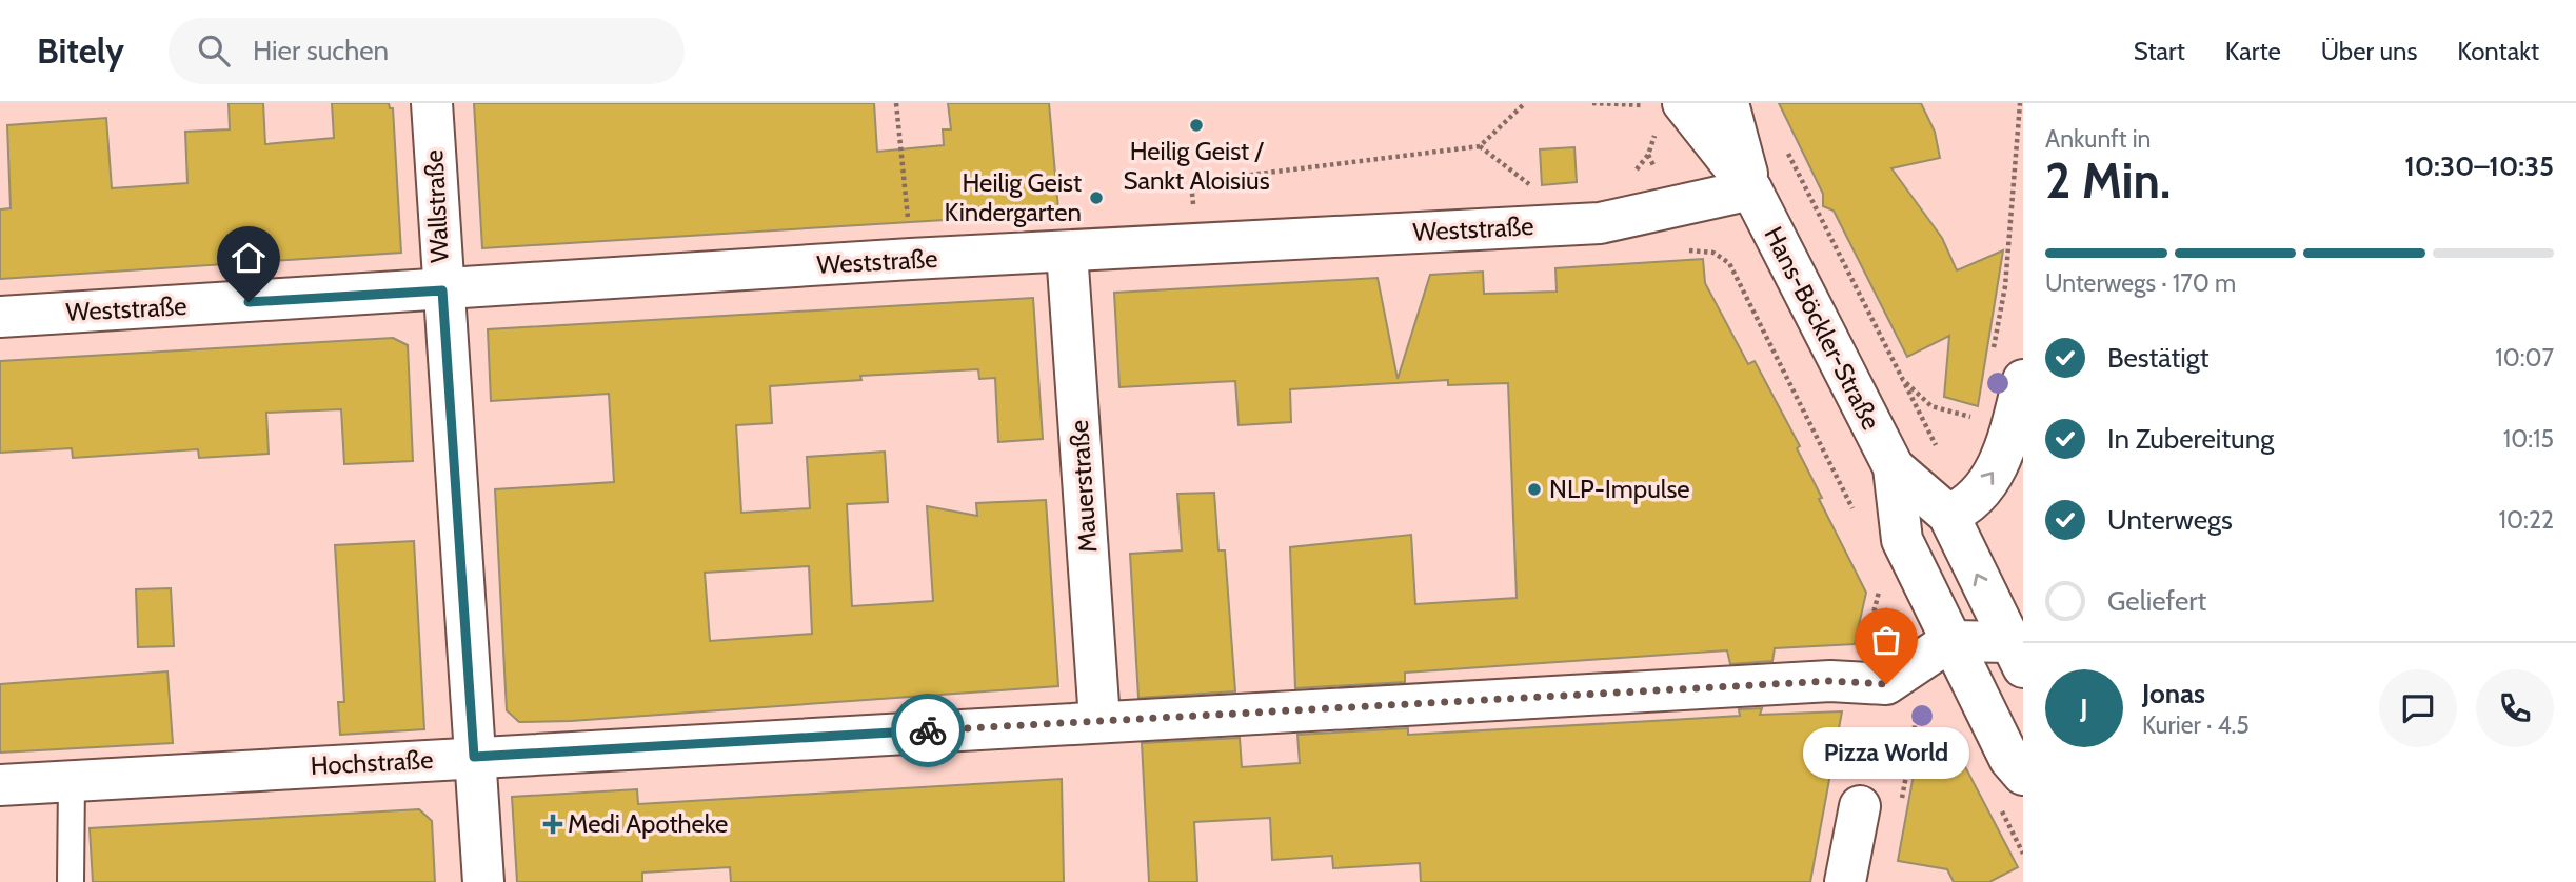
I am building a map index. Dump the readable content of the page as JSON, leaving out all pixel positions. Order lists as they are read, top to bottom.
{
  "streets": {
    "street": [
      "Wallstraße",
      "Weststraße",
      "Hans-Böckler-Straße",
      "Mauerstraße",
      "Hochstraße"
    ]
  },
  "crossings": [
    ["Wallstraße", "Weststraße"],
    ["Wallstraße", "Hochstraße"],
    ["Weststraße", "Hans-Böckler-Straße"],
    ["Weststraße", "Mauerstraße"],
    ["Hans-Böckler-Straße", "Hochstraße"],
    ["Mauerstraße", "Hochstraße"]
  ],
  "places": {
    "other": [
      "Heilig Geist / Sankt Aloisius",
      "Heilig Geist Kindergarten",
      "NLP-Impulse",
      "Pizza World"
    ],
    "health": ["Medi Apotheke"]
  },
  "page": {
    "header": "Bitely",
    "search": "Hier suchen",
    "nav": [
      "Start",
      "Karte",
      "Über uns",
      "Kontakt"
    ],
    "heading": ["2 Min.", "Ankunft in", "10:30–10:35"],
    "panel": ["Jonas", "Kurier · 4.5"],
    "bar": "Unterwegs · 170 m",
    "list": [
      ["Bestätigt", "10:07"],
      ["In Zubereitung", "10:15"],
      ["Unterwegs", "10:22"],
      "Geliefert"
    ],
    "round": "J",
    "bubble": "Pizza World"
  }
}
